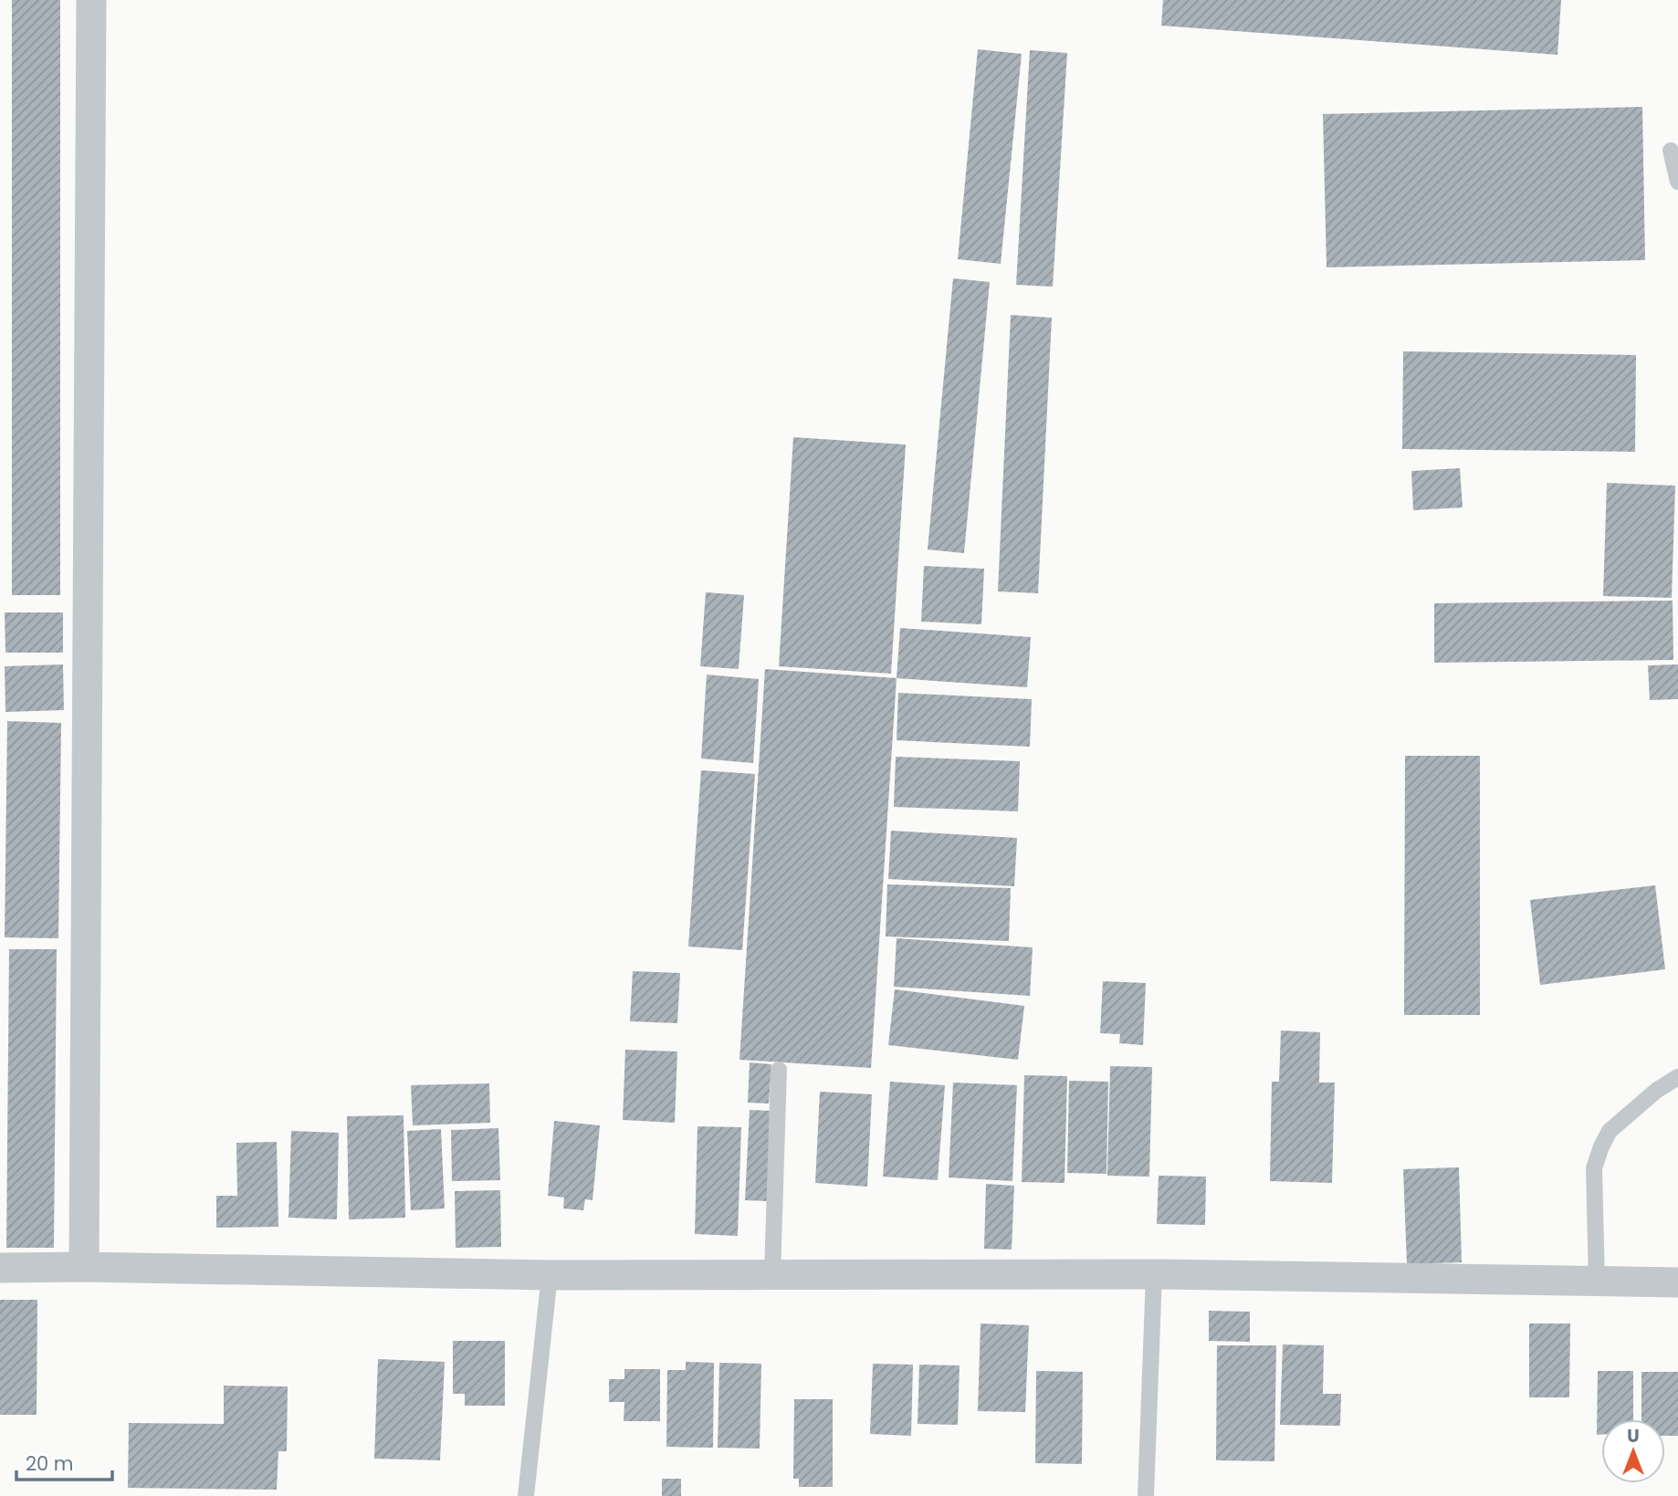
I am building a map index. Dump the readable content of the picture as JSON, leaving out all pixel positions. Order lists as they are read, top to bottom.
{
  "scale_bar": "20 m",
  "north": "top"
}
